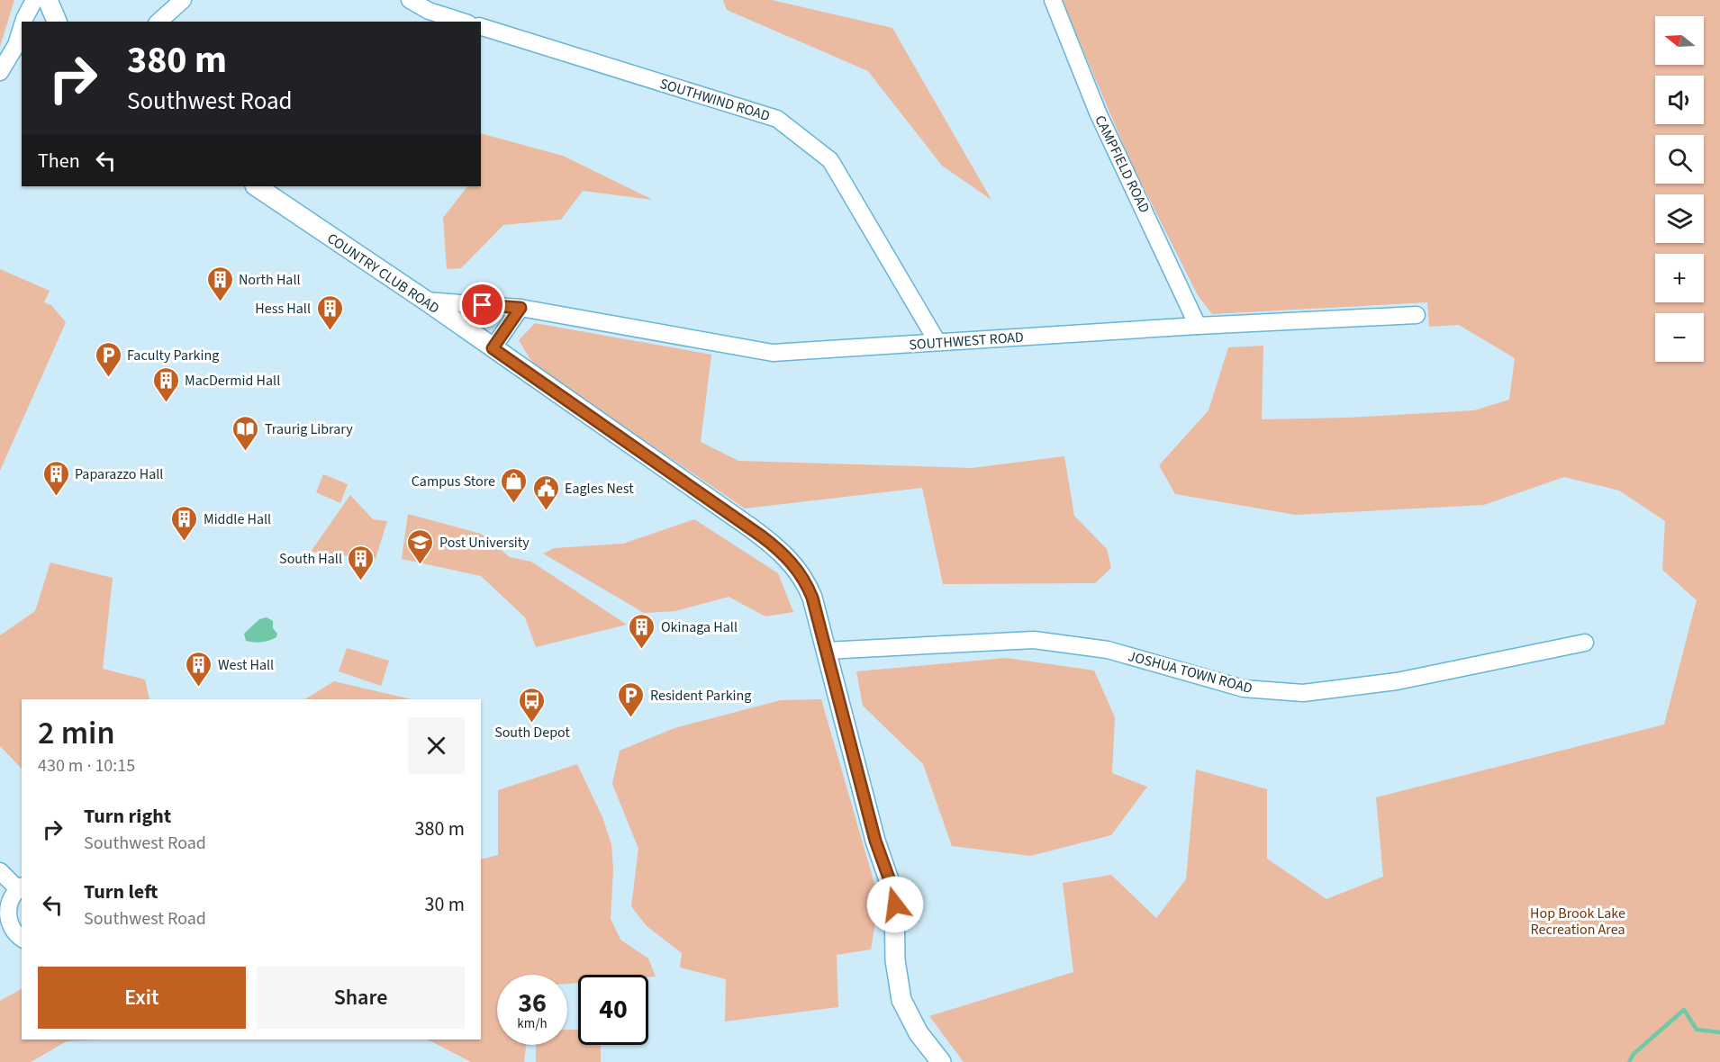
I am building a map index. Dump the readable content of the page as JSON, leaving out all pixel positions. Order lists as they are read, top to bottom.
{
  "streets": {
    "street": [
      "SOUTHWIND ROAD",
      "CAMPFIELD ROAD",
      "COUNTRY CLUB ROAD",
      "SOUTHWEST ROAD",
      "JOSHUA TOWN ROAD"
    ]
  },
  "crossings": [
    ["SOUTHWIND ROAD", "SOUTHWEST ROAD"],
    ["CAMPFIELD ROAD", "SOUTHWEST ROAD"],
    ["COUNTRY CLUB ROAD", "SOUTHWEST ROAD"],
    ["COUNTRY CLUB ROAD", "JOSHUA TOWN ROAD"]
  ],
  "parks": ["Hop Brook Lake Recreation Area"],
  "places": {
    "building": [
      "North Hall",
      "Hess Hall",
      "MacDermid Hall",
      "Paparazzo Hall",
      "Middle Hall",
      "South Hall",
      "Okinaga Hall",
      "West Hall"
    ],
    "parking": ["Faculty Parking", "Resident Parking"],
    "library": ["Traurig Library"],
    "shop": ["Campus Store"],
    "public building": ["Eagles Nest"],
    "school or university": ["Post University"],
    "bus stop": ["South Depot"]
  },
  "north": "left",
  "page": {
    "map_buttons": ["+", "−"],
    "turn": ["380 m", "Southwest Road"],
    "then": "Then",
    "heading": ["2 min", "430 m · 10:15"],
    "list": [
      {
        "name": "Turn right",
        "note": "Southwest Road",
        "value": "380 m"
      },
      {
        "name": "Turn left",
        "note": "Southwest Road",
        "value": "30 m"
      }
    ],
    "buttons": ["Exit", "Share"],
    "speed": "36 km/h",
    "limit": "40"
  }
}
